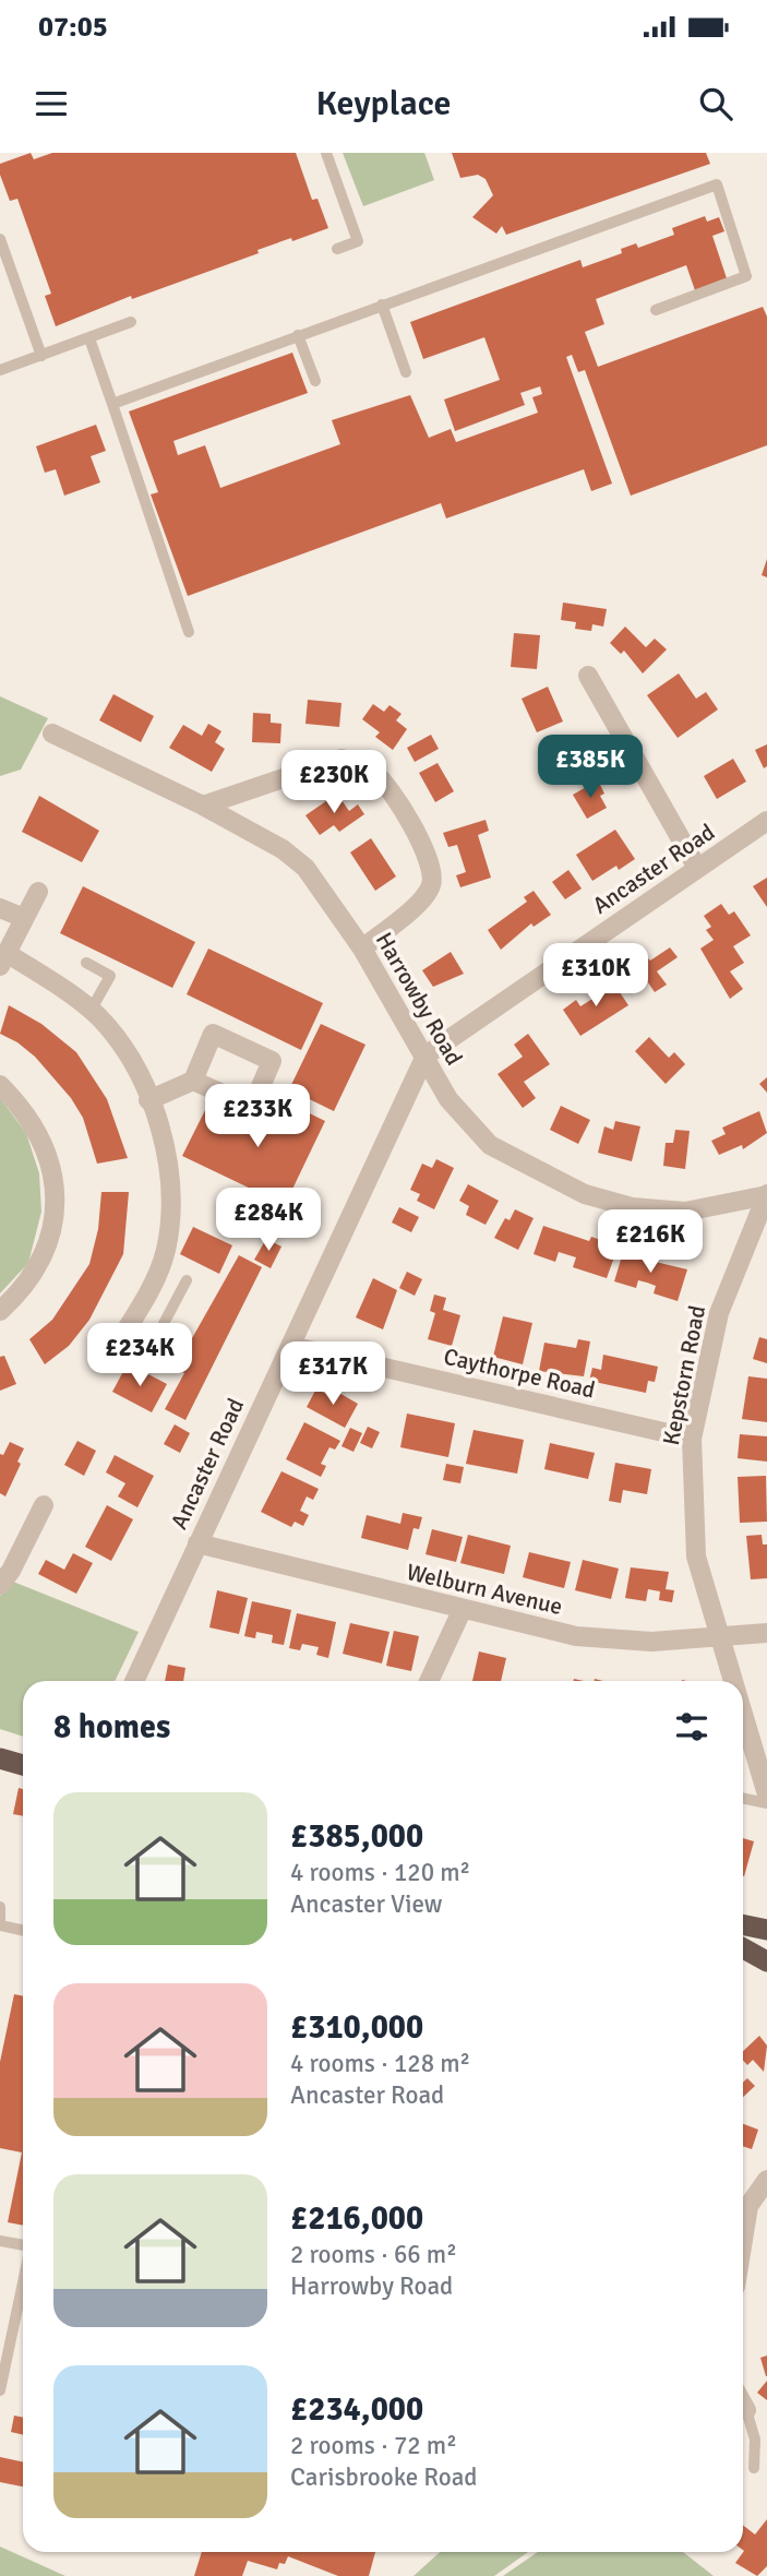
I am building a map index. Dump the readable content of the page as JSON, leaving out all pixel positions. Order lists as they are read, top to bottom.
{
  "streets": {
    "street": [
      "Ancaster Road",
      "Harrowby Road",
      "Caythorpe Road",
      "Kepstorn Road",
      "Welburn Avenue"
    ]
  },
  "crossings": [
    ["Ancaster Road", "Harrowby Road"],
    ["Ancaster Road", "Caythorpe Road"],
    ["Ancaster Road", "Welburn Avenue"],
    ["Harrowby Road", "Kepstorn Road"],
    ["Caythorpe Road", "Kepstorn Road"],
    ["Kepstorn Road", "Welburn Avenue"]
  ],
  "page": {
    "status": "07:05",
    "header": "Keyplace",
    "price": [
      "£385K",
      "£230K",
      "£310K",
      "£233K",
      "£284K",
      "£216K",
      "£234K",
      "£317K"
    ],
    "heading": "8 homes",
    "list": [
      {
        "name": "£385,000",
        "note": "4 rooms · 120 m² · Ancaster View"
      },
      {
        "name": "£310,000",
        "note": "4 rooms · 128 m² · Ancaster Road"
      },
      {
        "name": "£216,000",
        "note": "2 rooms · 66 m² · Harrowby Road"
      },
      {
        "name": "£234,000",
        "note": "2 rooms · 72 m² · Carisbrooke Road"
      }
    ]
  }
}
